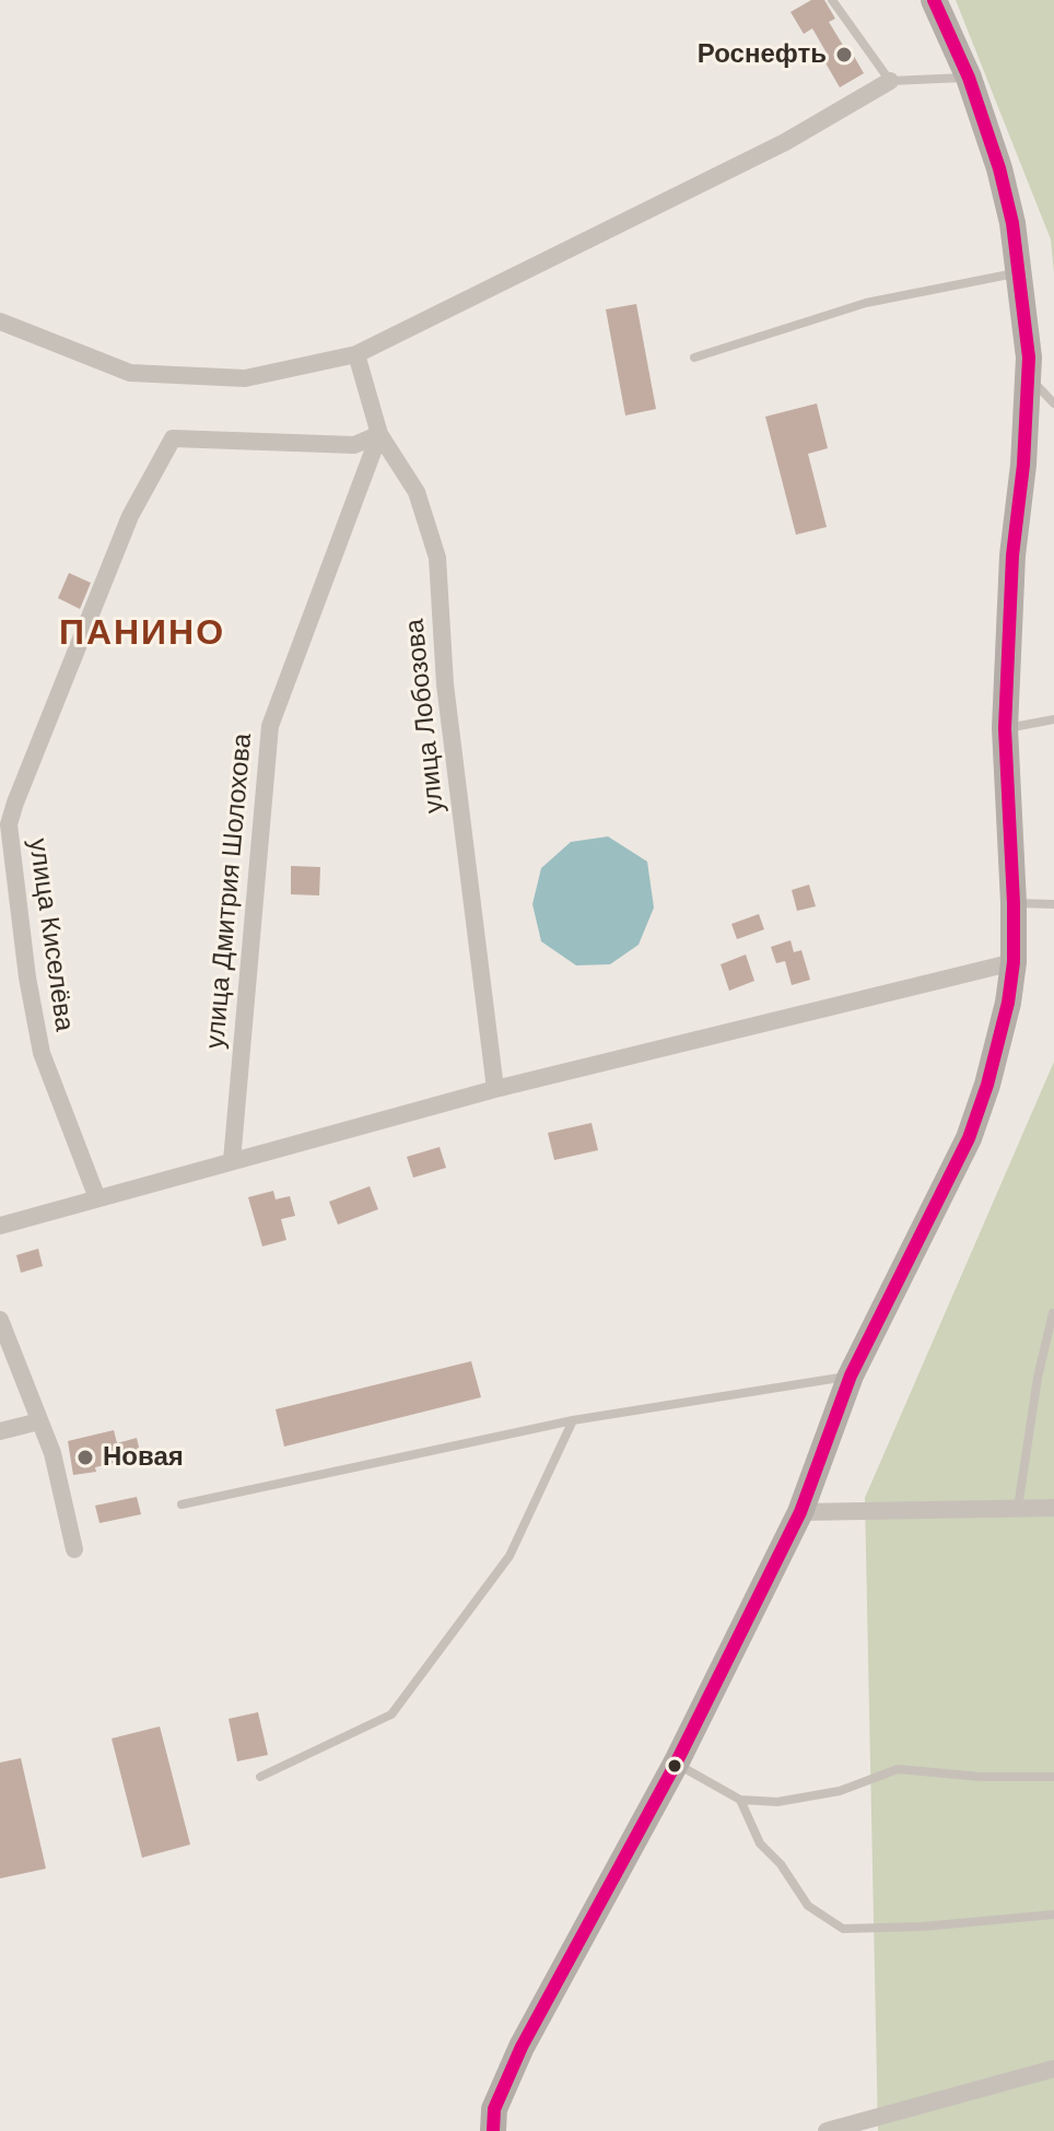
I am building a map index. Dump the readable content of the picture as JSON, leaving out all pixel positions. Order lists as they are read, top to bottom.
{
  "streets": {
    "street": ["улица Лобозова", "улица Дмитрия Шолохова", "улица Киселёва"]
  },
  "crossings": [
    ["улица Лобозова", "улица Дмитрия Шолохова"],
    ["улица Лобозова", "улица Киселёва"],
    ["улица Дмитрия Шолохова", "улица Киселёва"]
  ],
  "districts": ["ПАНИНО"],
  "places": ["Роснефть", "Новая"]
}
